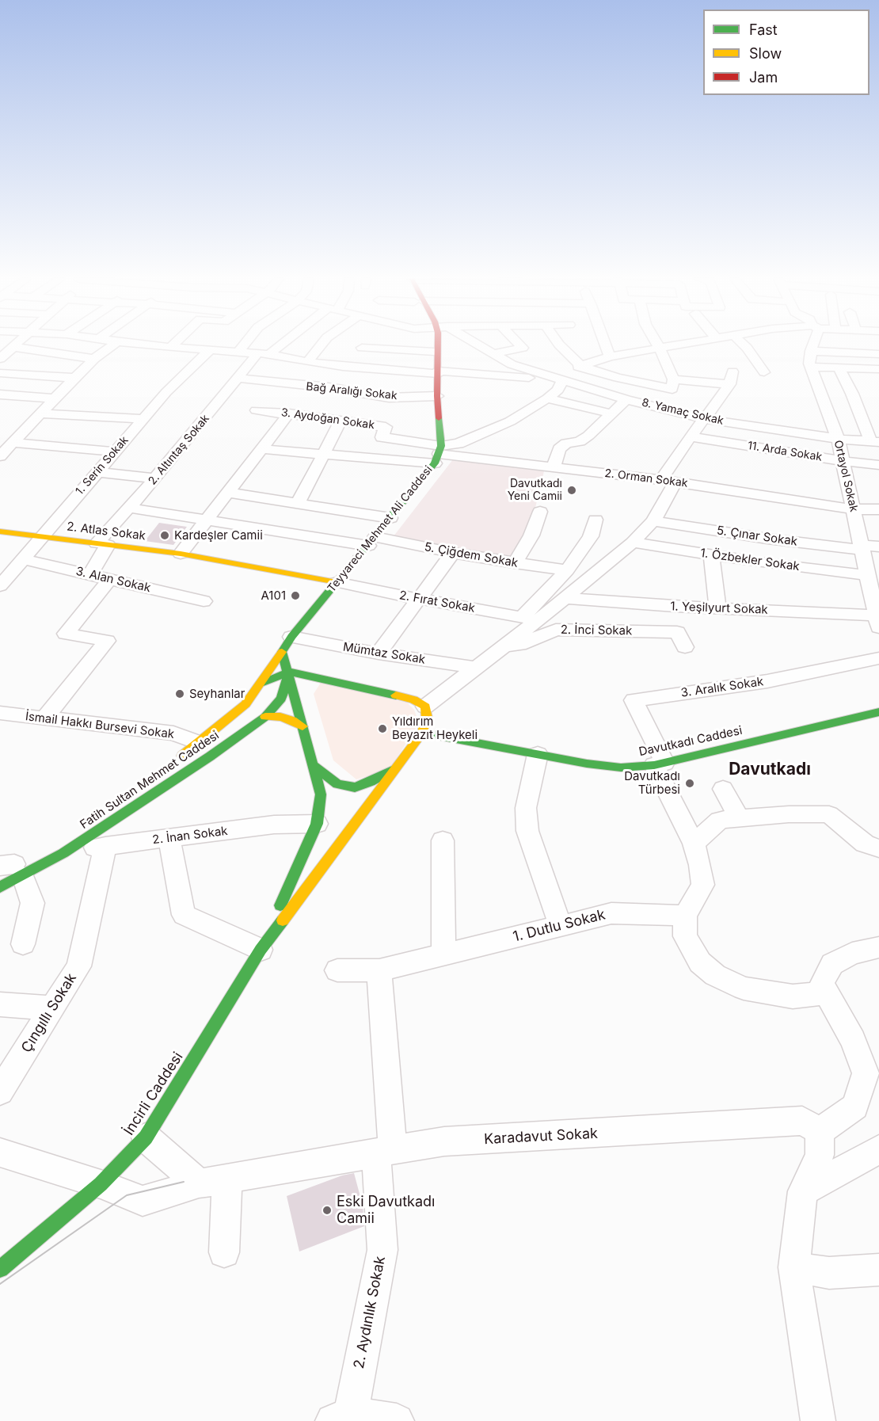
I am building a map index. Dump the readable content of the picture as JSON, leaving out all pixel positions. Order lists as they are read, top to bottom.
{
  "streets": {
    "main road": [
      "Teyyareci Mehmet Ali Caddesi",
      "2. Atlas Sokak",
      "Davutkadı Caddesi",
      "Fatih Sultan Mehmet Caddesi",
      "İncirli Caddesi"
    ],
    "street": [
      "Bağ Aralığı Sokak",
      "8. Yamaç Sokak",
      "3. Aydoğan Sokak",
      "2. Altıntaş Sokak",
      "11. Arda Sokak",
      "1. Serin Sokak",
      "Ortayol Sokak",
      "2. Orman Sokak",
      "5. Çınar Sokak",
      "5. Çiğdem Sokak",
      "1. Özbekler Sokak",
      "3. Alan Sokak",
      "2. Fırat Sokak",
      "1. Yeşilyurt Sokak",
      "2. İnci Sokak",
      "Mümtaz Sokak",
      "3. Aralık Sokak",
      "İsmail Hakkı Bursevi Sokak",
      "2. İnan Sokak",
      "1. Dutlu Sokak",
      "Çıngıllı Sokak",
      "Karadavut Sokak",
      "2. Aydınlık Sokak"
    ]
  },
  "crossings": [
    ["Bağ Aralığı Sokak", "2. Altıntaş Sokak"],
    ["8. Yamaç Sokak", "Ortayol Sokak"],
    ["3. Aydoğan Sokak", "2. Orman Sokak"],
    ["3. Aydoğan Sokak", "Teyyareci Mehmet Ali Caddesi"],
    ["2. Altıntaş Sokak", "2. Atlas Sokak"],
    ["2. Altıntaş Sokak", "5. Çiğdem Sokak"],
    ["2. Altıntaş Sokak", "3. Alan Sokak"],
    ["11. Arda Sokak", "Ortayol Sokak"],
    ["1. Serin Sokak", "2. Atlas Sokak"],
    ["1. Serin Sokak", "3. Alan Sokak"],
    ["Ortayol Sokak", "2. Orman Sokak"],
    ["Ortayol Sokak", "5. Çınar Sokak"],
    ["Ortayol Sokak", "1. Özbekler Sokak"],
    ["Ortayol Sokak", "1. Yeşilyurt Sokak"],
    ["2. Orman Sokak", "Teyyareci Mehmet Ali Caddesi"],
    ["Teyyareci Mehmet Ali Caddesi", "2. Atlas Sokak"],
    ["Teyyareci Mehmet Ali Caddesi", "5. Çiğdem Sokak"],
    ["Teyyareci Mehmet Ali Caddesi", "2. Fırat Sokak"],
    ["Teyyareci Mehmet Ali Caddesi", "Mümtaz Sokak"],
    ["Teyyareci Mehmet Ali Caddesi", "Fatih Sultan Mehmet Caddesi"],
    ["2. Atlas Sokak", "2. Fırat Sokak"],
    ["Mümtaz Sokak", "Fatih Sultan Mehmet Caddesi"],
    ["3. Aralık Sokak", "Davutkadı Caddesi"],
    ["İsmail Hakkı Bursevi Sokak", "Fatih Sultan Mehmet Caddesi"],
    ["Fatih Sultan Mehmet Caddesi", "2. İnan Sokak"],
    ["2. İnan Sokak", "Çıngıllı Sokak"],
    ["İncirli Caddesi", "Karadavut Sokak"],
    ["Karadavut Sokak", "2. Aydınlık Sokak"]
  ],
  "districts": ["Davutkadı"],
  "places": [
    "Davutkadı Yeni Camii",
    "Kardeşler Camii",
    "A101",
    "Seyhanlar",
    "Yıldırım Beyazıt Heykeli",
    "Davutkadı Türbesi",
    "Eski Davutkadı Camii"
  ],
  "legend": ["Fast", "Slow", "Jam"]
}
